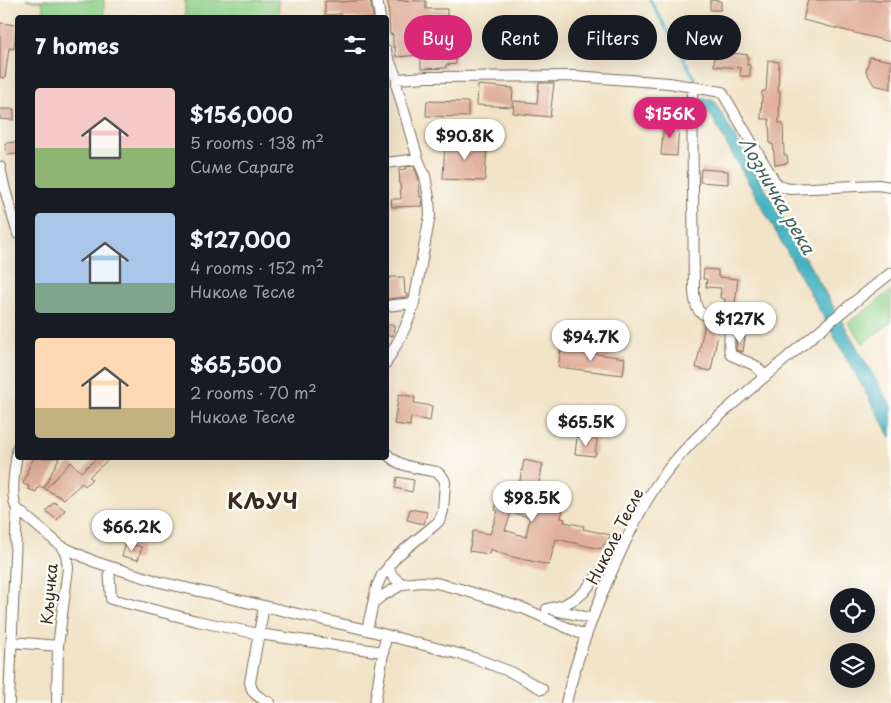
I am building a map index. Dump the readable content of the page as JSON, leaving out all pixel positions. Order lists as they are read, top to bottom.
{
  "streets": {
    "street": ["Николе Тесле", "Кључка"]
  },
  "districts": ["КЉУЧ"],
  "water": ["Лозничка река"],
  "page": {
    "chip": [
      "Buy",
      "Rent",
      "Filters",
      "New"
    ],
    "heading": "7 homes",
    "list": [
      {
        "name": "$156,000",
        "note": "5 rooms · 138 m² · Симе Сараге"
      },
      {
        "name": "$127,000",
        "note": "4 rooms · 152 m² · Николе Тесле"
      },
      {
        "name": "$65,500",
        "note": "2 rooms · 70 m² · Николе Тесле"
      }
    ],
    "price": [
      "$156K",
      "$90.8K",
      "$127K",
      "$94.7K",
      "$65.5K",
      "$98.5K",
      "$66.2K"
    ]
  }
}
